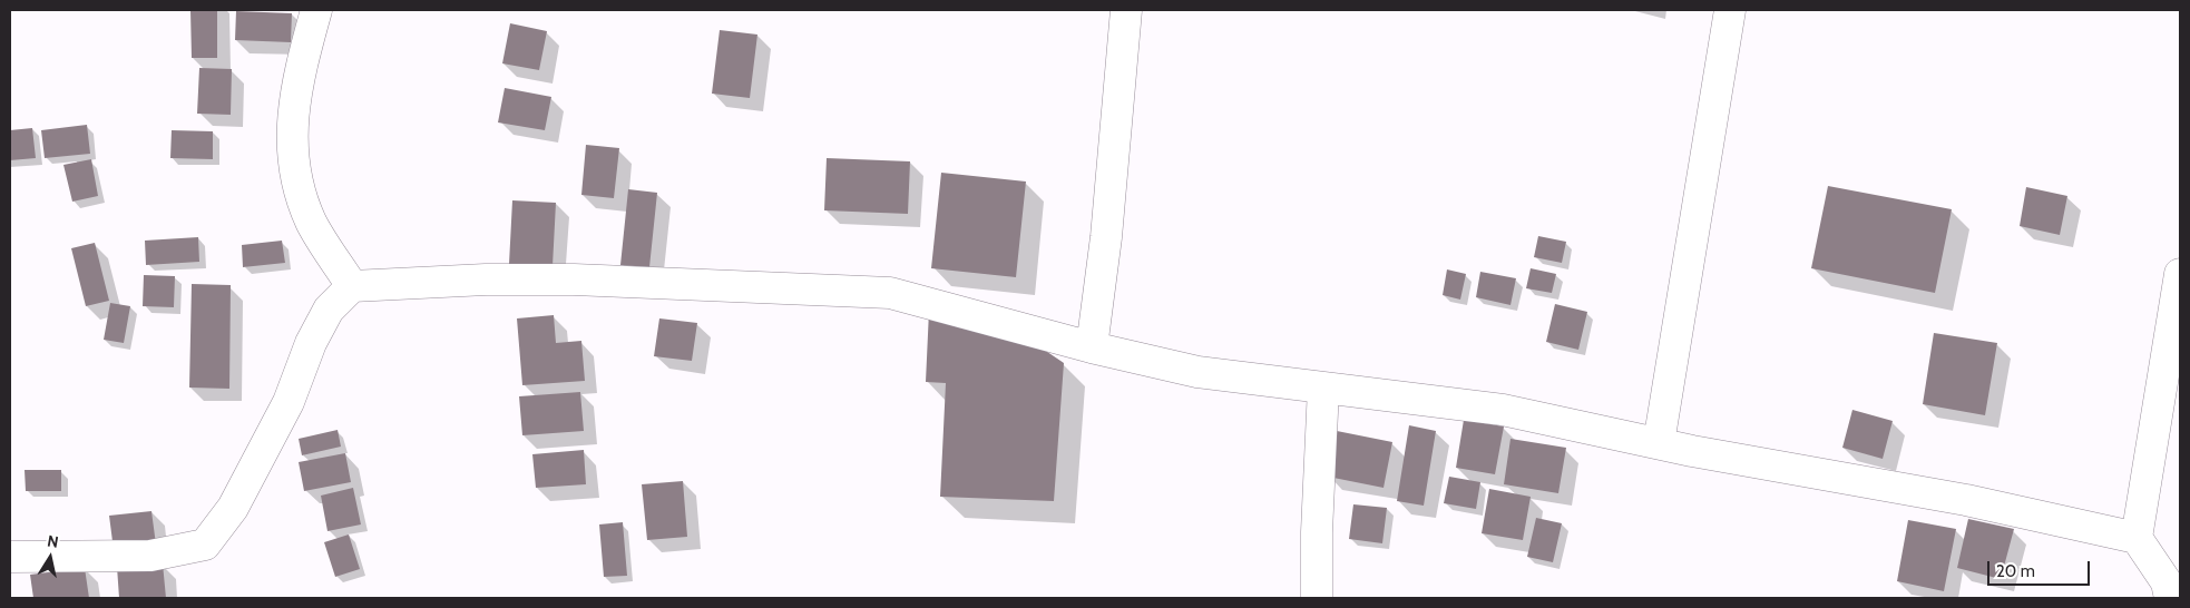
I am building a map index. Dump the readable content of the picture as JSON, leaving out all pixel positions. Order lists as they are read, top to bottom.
{
  "scale_bar": "20 m",
  "north": "top"
}
